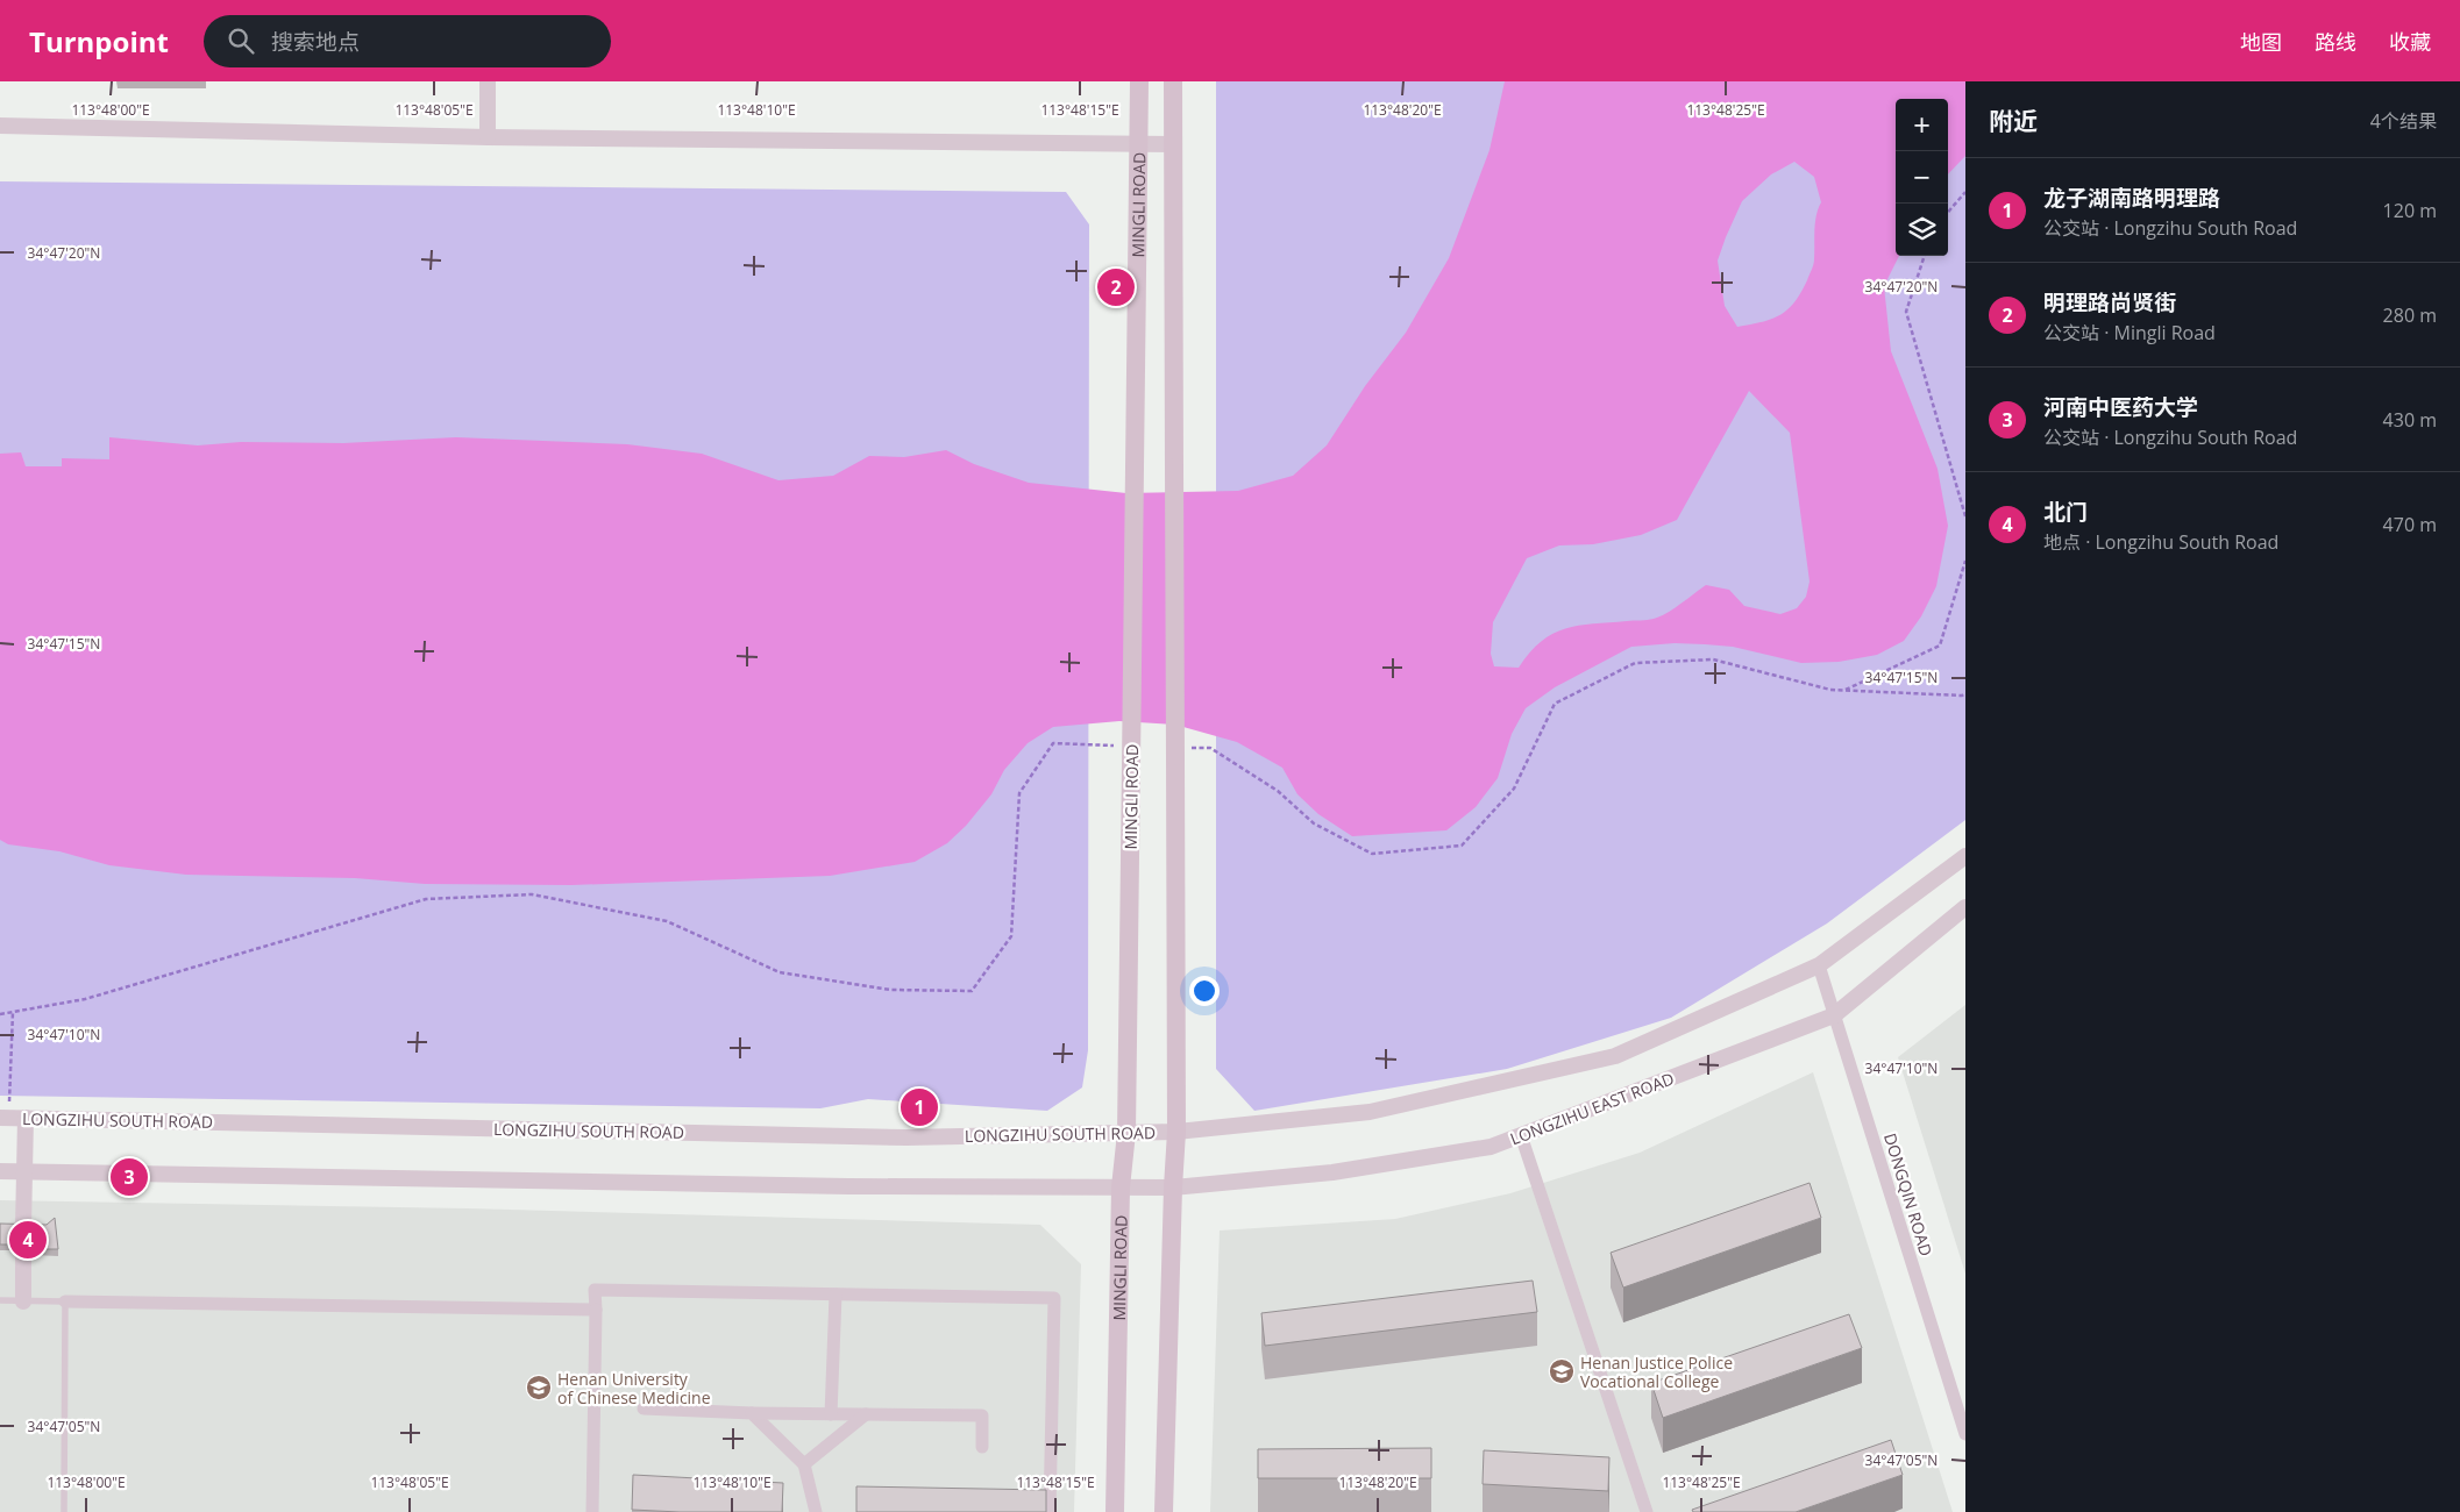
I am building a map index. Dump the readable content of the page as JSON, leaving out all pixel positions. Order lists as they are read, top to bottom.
{
  "streets": {
    "main road": ["MINGLI ROAD"],
    "street": ["LONGZIHU EAST ROAD", "LONGZIHU SOUTH ROAD", "DONGQIN ROAD"]
  },
  "crossings": [
    ["MINGLI ROAD", "LONGZIHU EAST ROAD"],
    ["MINGLI ROAD", "LONGZIHU SOUTH ROAD"],
    ["LONGZIHU EAST ROAD", "DONGQIN ROAD"]
  ],
  "places": {
    "school or university": ["Henan Justice Police Vocational College", "Henan University of Chinese Medicine"]
  },
  "page": {
    "header": "Turnpoint",
    "search": "搜索地点",
    "nav": ["地图", "路线", "收藏"],
    "heading": ["附近", "4个结果"],
    "map_buttons": ["+", "−"],
    "list": [
      {
        "mark": "1",
        "name": "龙子湖南路明理路",
        "note": "公交站 · Longzihu South Road",
        "value": "120 m"
      },
      {
        "mark": "2",
        "name": "明理路尚贤街",
        "note": "公交站 · Mingli Road",
        "value": "280 m"
      },
      {
        "mark": "3",
        "name": "河南中医药大学",
        "note": "公交站 · Longzihu South Road",
        "value": "430 m"
      },
      {
        "mark": "4",
        "name": "北门",
        "note": "地点 · Longzihu South Road",
        "value": "470 m"
      }
    ],
    "pins": [
      "2",
      "1",
      "3",
      "4"
    ]
  },
  "coordinates": [
    "113°48'00\"E",
    "113°48'05\"E",
    "113°48'10\"E",
    "113°48'15\"E",
    "113°48'20\"E",
    "113°48'25\"E",
    "34°47'20\"N",
    "34°47'15\"N",
    "34°47'10\"N",
    "34°47'05\"N"
  ]
}
